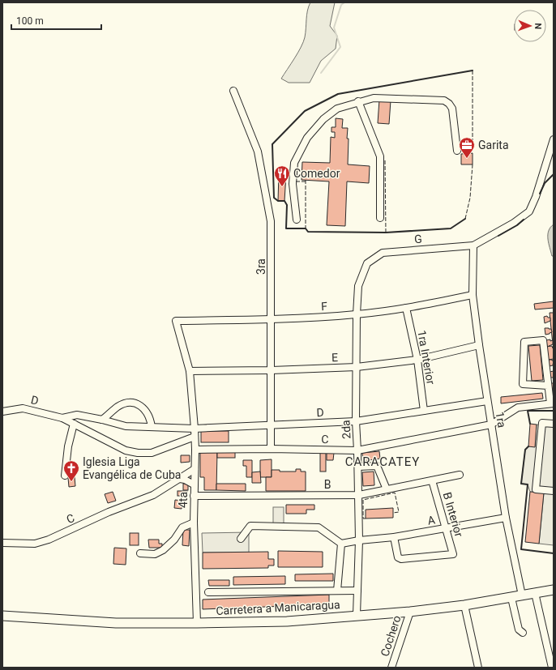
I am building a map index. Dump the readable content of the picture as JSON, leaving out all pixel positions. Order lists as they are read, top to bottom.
{
  "streets": {
    "main road": ["Carretera a Manicaragua"],
    "street": [
      "G",
      "3ra",
      "F",
      "E",
      "1ra Interior",
      "D",
      "1ra",
      "2da",
      "C",
      "B",
      "4ta",
      "B Interior",
      "A",
      "Cochero"
    ]
  },
  "crossings": [
    ["G", "1ra"],
    ["G", "2da"],
    ["3ra", "F"],
    ["3ra", "E"],
    ["3ra", "D"],
    ["3ra", "C"],
    ["F", "1ra Interior"],
    ["F", "1ra"],
    ["F", "2da"],
    ["F", "4ta"],
    ["E", "1ra Interior"],
    ["E", "1ra"],
    ["E", "2da"],
    ["E", "4ta"],
    ["1ra Interior", "D"],
    ["D", "1ra"],
    ["D", "2da"],
    ["D", "4ta"],
    ["1ra", "C"],
    ["1ra", "A"],
    ["1ra", "Carretera a Manicaragua"],
    ["2da", "C"],
    ["2da", "B"],
    ["2da", "A"],
    ["2da", "Carretera a Manicaragua"],
    ["C", "4ta"],
    ["B", "4ta"],
    ["B", "B Interior"],
    ["4ta", "Carretera a Manicaragua"],
    ["B Interior", "A"],
    ["Carretera a Manicaragua", "Cochero"]
  ],
  "districts": ["CARACATEY"],
  "places": {
    "office": ["Garita"],
    "restaurant": ["Comedor"],
    "church": ["Iglesia Liga Evangélica de Cuba"]
  },
  "scale_bar": "100 m",
  "north": "right"
}
